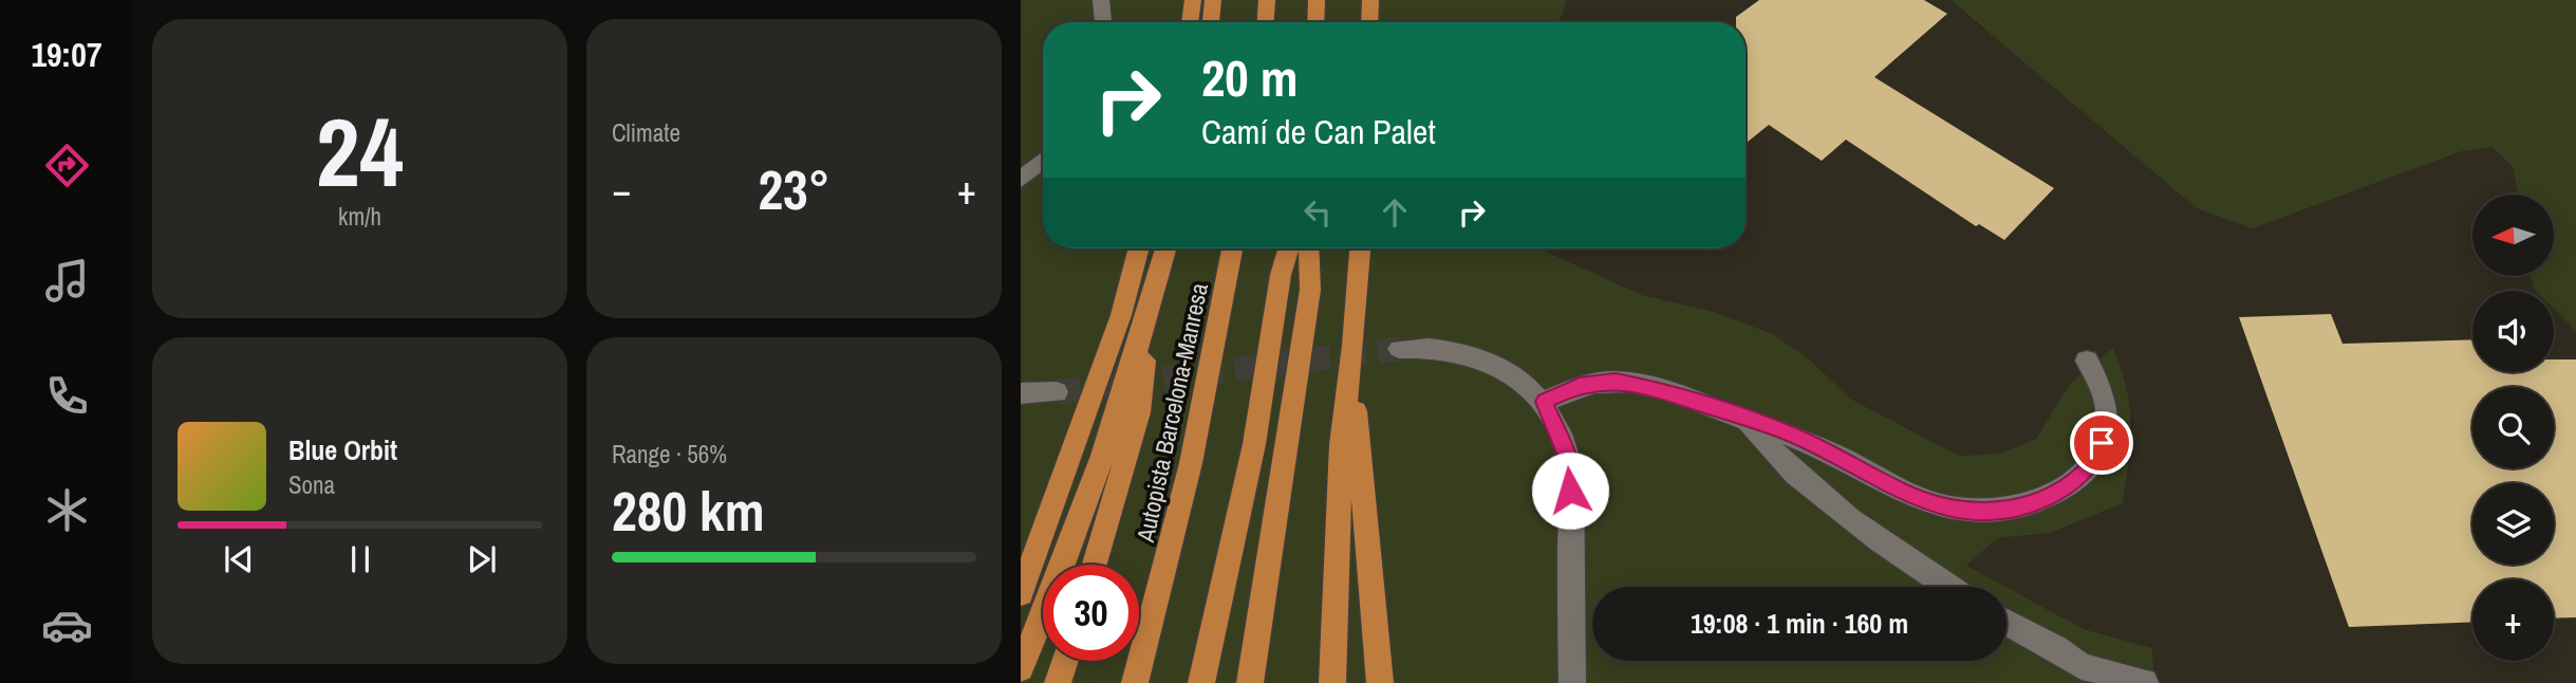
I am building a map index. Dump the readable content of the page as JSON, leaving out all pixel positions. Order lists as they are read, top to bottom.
{
  "streets": {
    "highway": ["Autopista Barcelona-Manresa"]
  },
  "north": "left",
  "page": {
    "tabs": "19:07",
    "tile": [
      ["24", "km/h"],
      "Climate",
      ["Range · 56%", "280 km"]
    ],
    "turn": ["20 m", "Camí de Can Palet"],
    "heat": ["−", "23°", "+"],
    "map_buttons": "+",
    "song": ["Blue Orbit", "Sona"],
    "limit": "30",
    "trip": "19:08 · 1 min · 160 m"
  }
}
